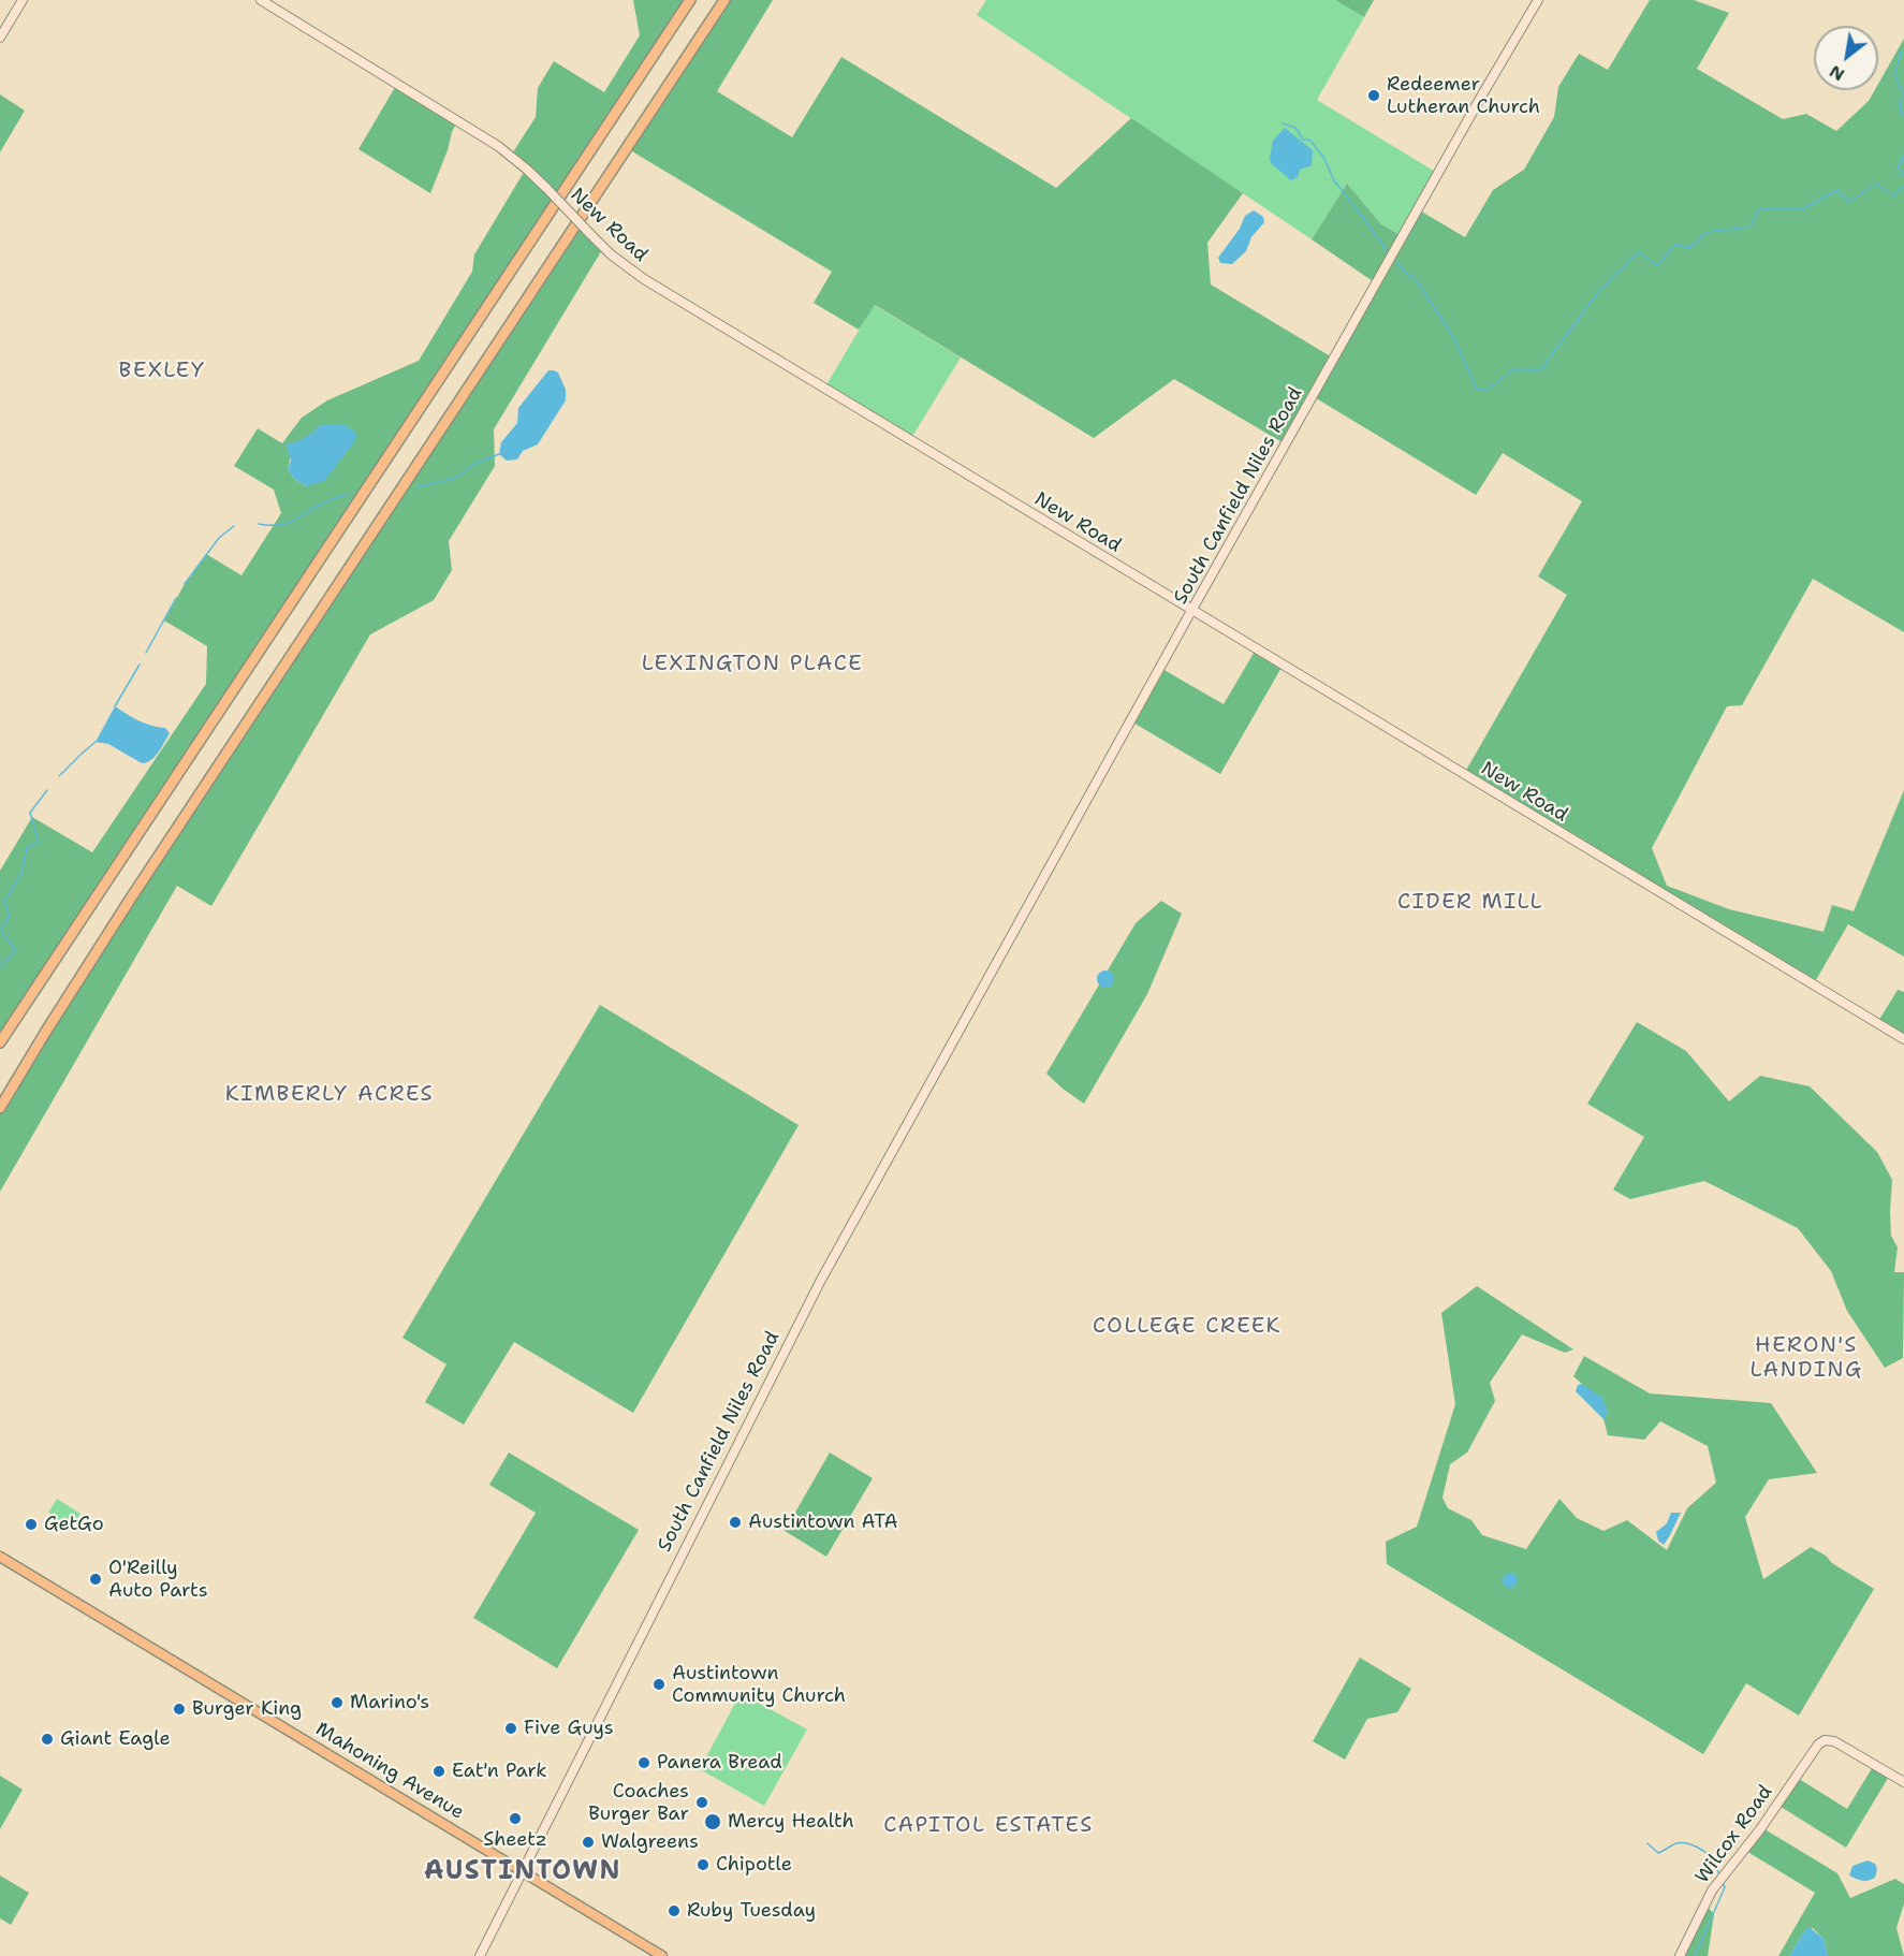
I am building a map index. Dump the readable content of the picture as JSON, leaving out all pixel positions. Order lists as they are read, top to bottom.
{
  "streets": {
    "main road": ["Mahoning Avenue"],
    "street": ["New Road", "South Canfield Niles Road", "Wilcox Road"]
  },
  "crossings": [
    ["New Road", "South Canfield Niles Road"],
    ["South Canfield Niles Road", "Mahoning Avenue"]
  ],
  "districts": [
    "BEXLEY",
    "LEXINGTON PLACE",
    "CIDER MILL",
    "KIMBERLY ACRES",
    "COLLEGE CREEK",
    "HERON'S LANDING",
    "CAPITOL ESTATES",
    "AUSTINTOWN"
  ],
  "places": [
    "Redeemer Lutheran Church",
    "Austintown ATA",
    "GetGo",
    "O'Reilly Auto Parts",
    "Austintown Community Church",
    "Marino's",
    "Burger King",
    "Five Guys",
    "Giant Eagle",
    "Panera Bread",
    "Eat'n Park",
    "Coaches Burger Bar",
    "Sheetz",
    "Mercy Health",
    "Walgreens",
    "Chipotle",
    "Ruby Tuesday"
  ],
  "north": "bottom left"
}
